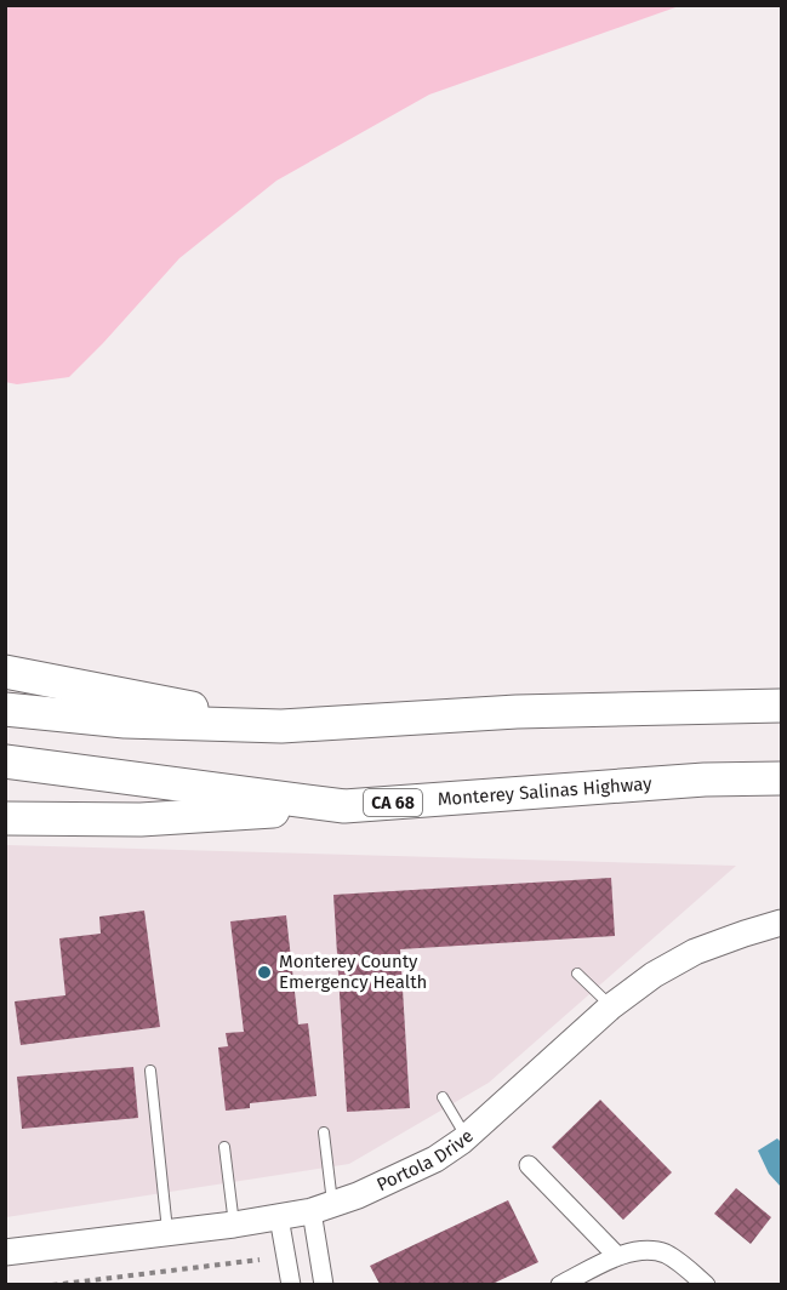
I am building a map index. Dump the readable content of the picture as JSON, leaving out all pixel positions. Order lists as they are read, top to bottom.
{
  "streets": {
    "highway": ["Monterey Salinas Highway", "CA 68"],
    "street": ["Portola Drive"]
  },
  "places": ["Monterey County Emergency Health"]
}
